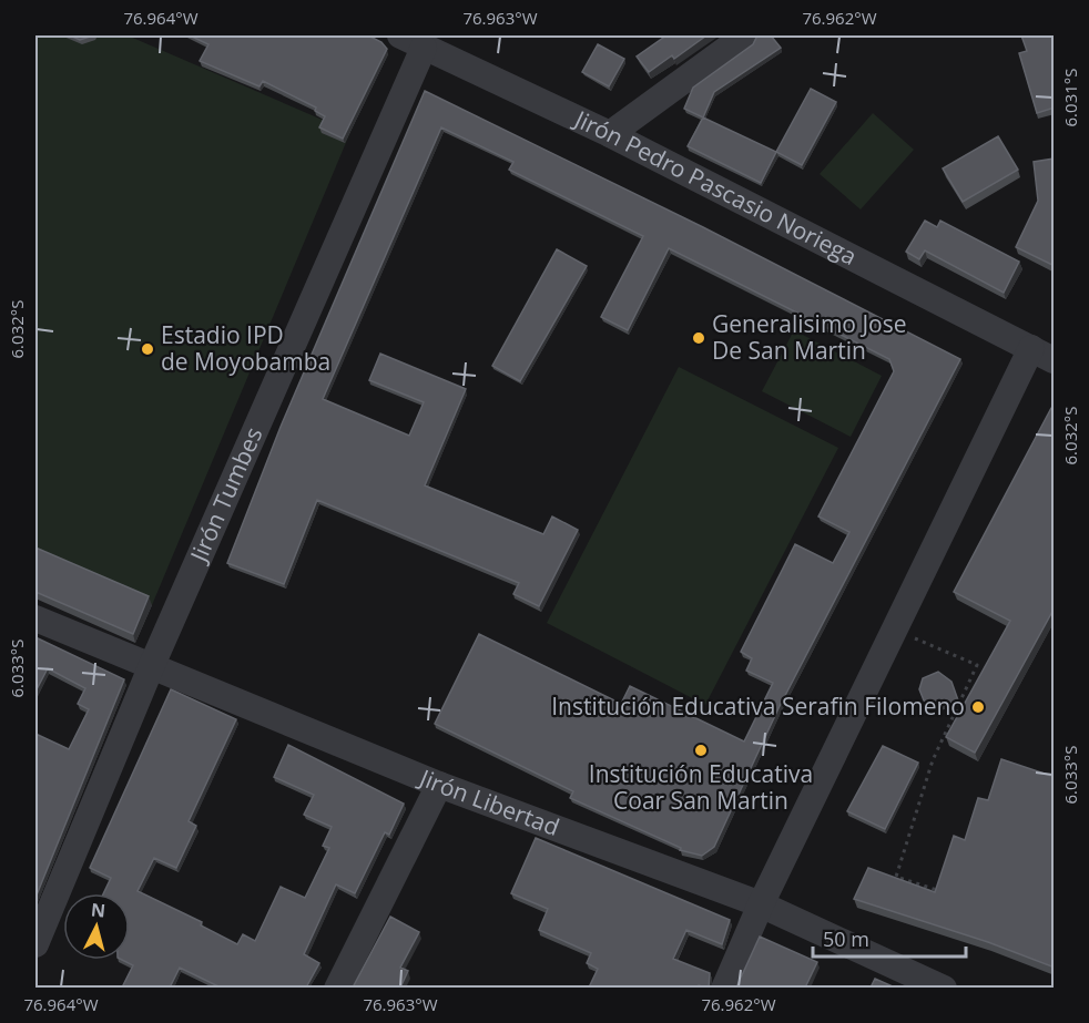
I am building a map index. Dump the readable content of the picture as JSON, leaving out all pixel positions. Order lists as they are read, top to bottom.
{
  "streets": {
    "street": ["Jirón Pedro Pascasio Noriega", "Jirón Tumbes", "Jirón Libertad"]
  },
  "crossings": [
    ["Jirón Pedro Pascasio Noriega", "Jirón Tumbes"],
    ["Jirón Tumbes", "Jirón Libertad"]
  ],
  "places": [
    "Generalisimo Jose De San Martin",
    "Estadio IPD de Moyobamba",
    "Institución Educativa Serafin Filomeno",
    "Institución Educativa Coar San Martin"
  ],
  "scale_bar": "50 m",
  "north": "top",
  "coordinates": [
    "76.964°W",
    "76.963°W",
    "76.962°W",
    "6.031°S",
    "6.032°S",
    "6.033°S"
  ]
}
